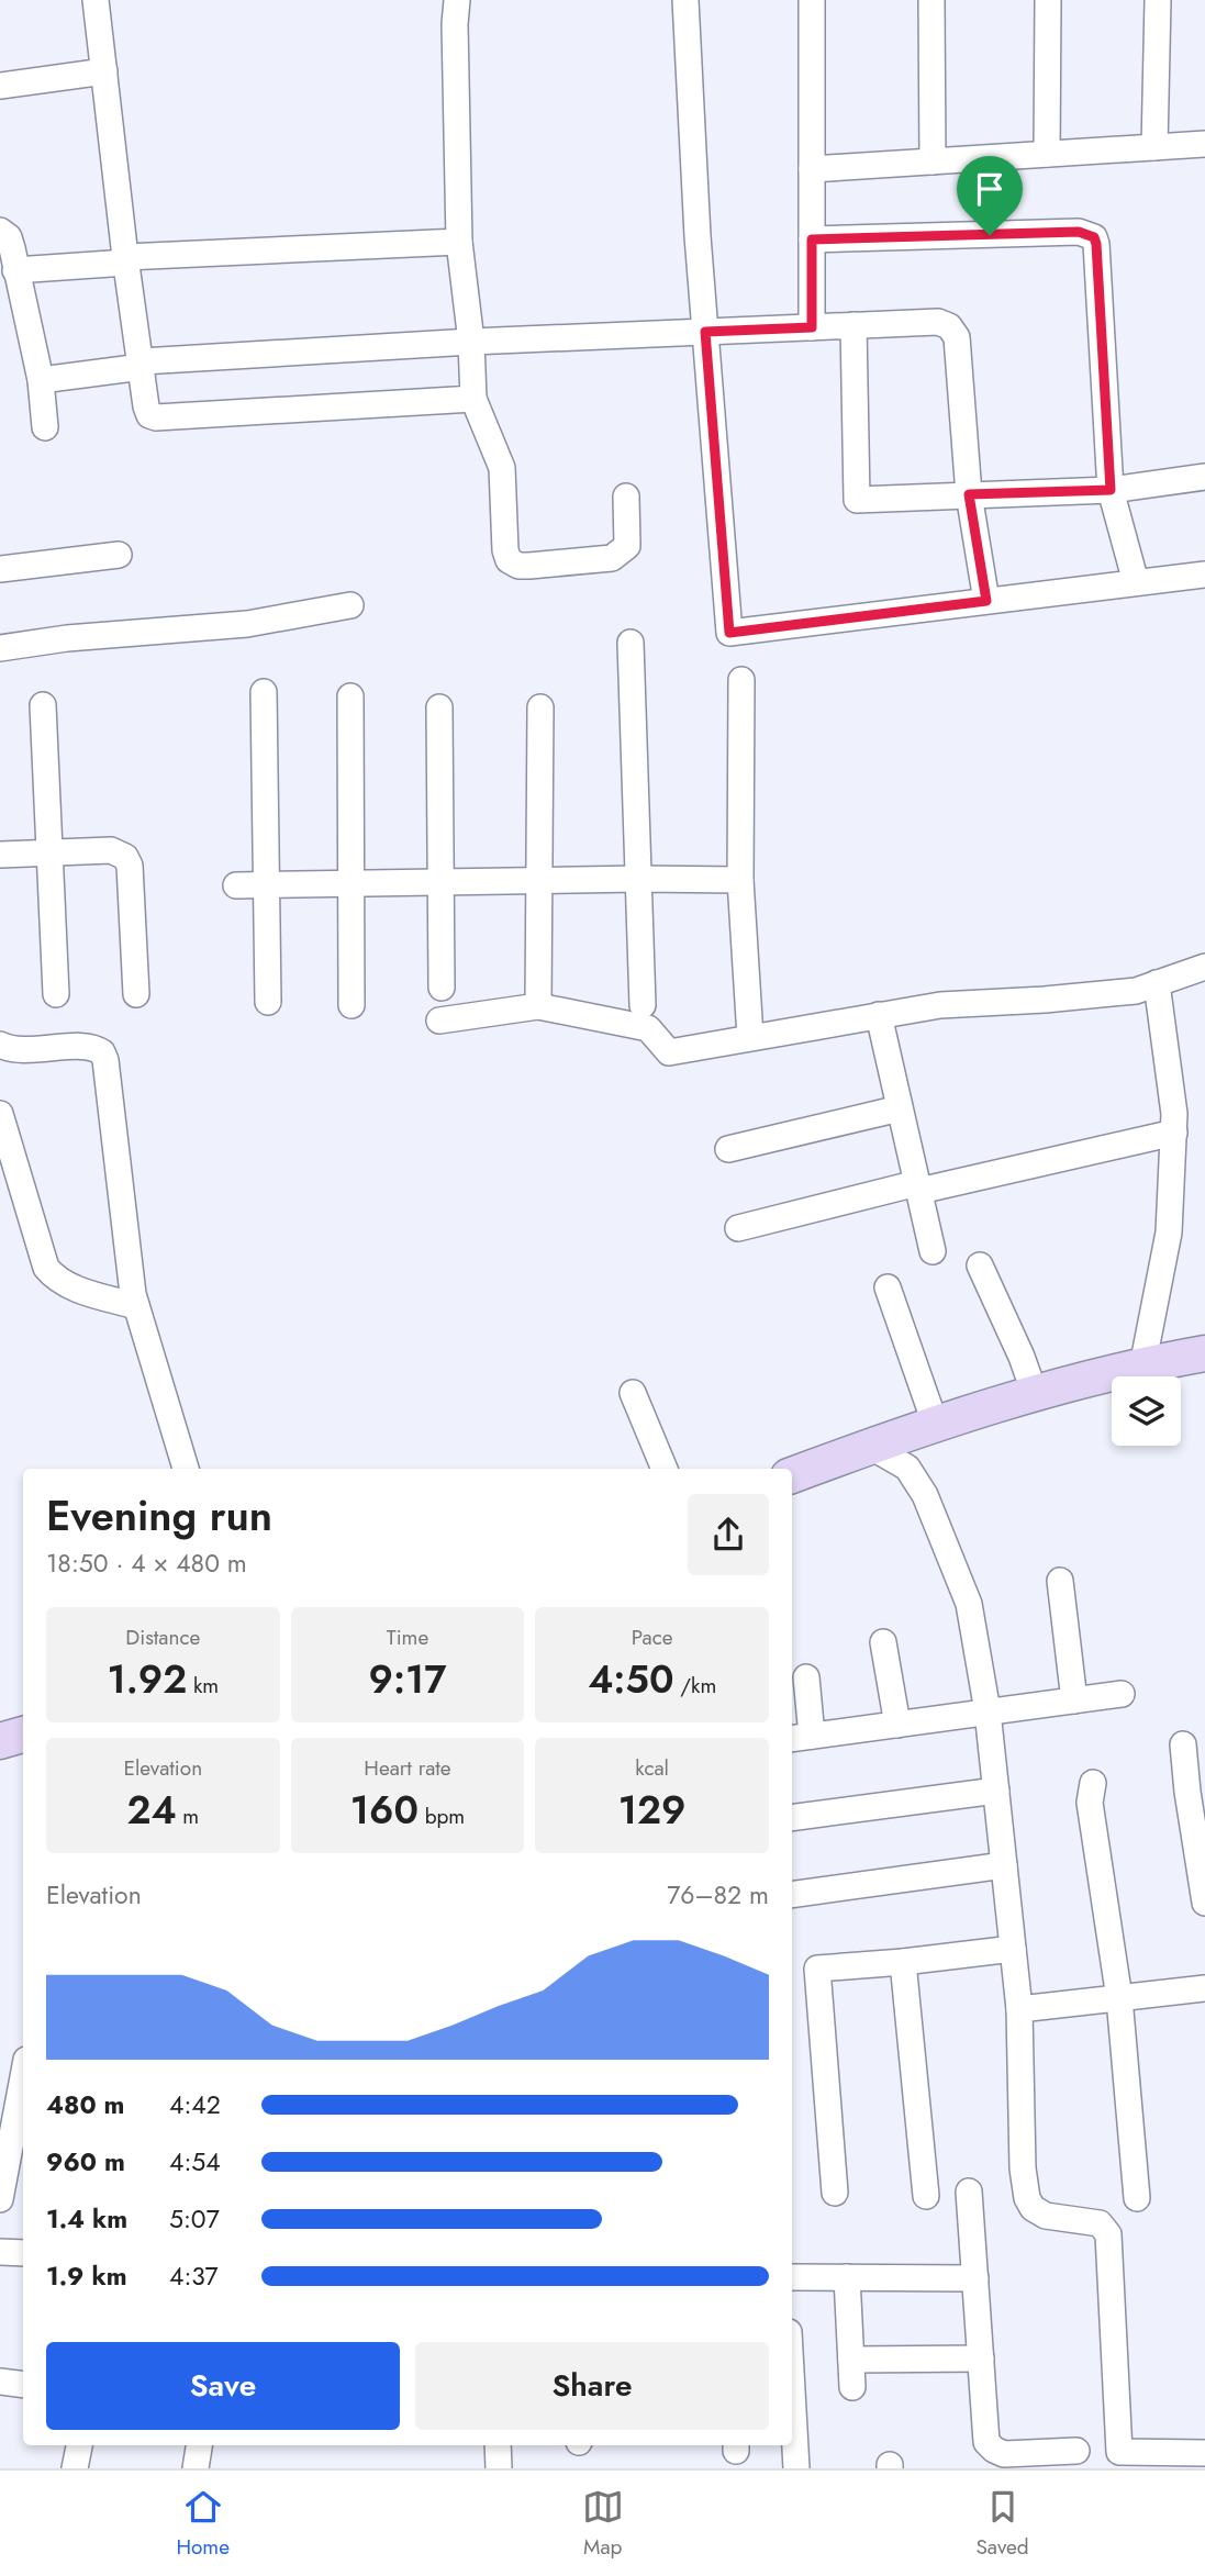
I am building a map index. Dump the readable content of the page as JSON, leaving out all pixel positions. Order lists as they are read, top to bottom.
{
  "page": {
    "heading": ["Evening run", "18:50 · 4 × 480 m"],
    "stats": [
      ["Distance", "1.92 km"],
      ["Time", "9:17"],
      ["Pace", "4:50 /km"],
      ["Elevation", "24 m"],
      ["Heart rate", "160 bpm"],
      ["kcal", "129"]
    ],
    "chart": ["Elevation", "76–82 m"],
    "list": [
      {
        "name": "480 m",
        "note": "4:42"
      },
      {
        "name": "960 m",
        "note": "4:54"
      },
      {
        "name": "1.4 km",
        "note": "5:07"
      },
      {
        "name": "1.9 km",
        "note": "4:37"
      }
    ],
    "buttons": ["Save", "Share"],
    "tabs": ["Home", "Map", "Saved"]
  }
}
